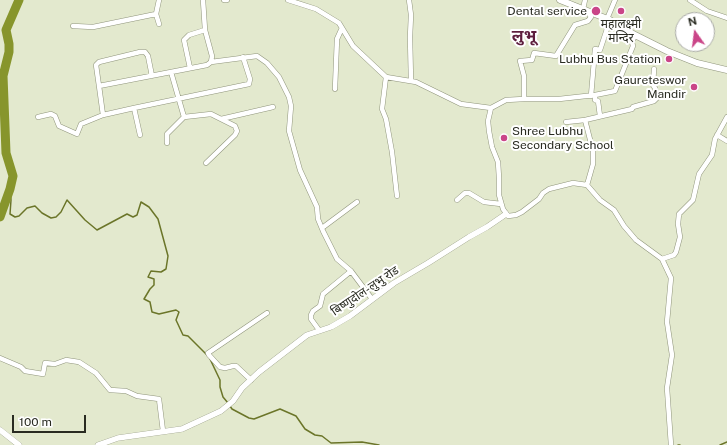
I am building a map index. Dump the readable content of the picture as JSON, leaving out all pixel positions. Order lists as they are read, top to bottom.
{
  "streets": {
    "street": ["बिष्णुदोल-लुभु रोड"]
  },
  "districts": ["लुभू"],
  "places": [
    "Dental service",
    "महालक्ष्मी मन्दिर",
    "Lubhu Bus Station",
    "Gaureteswor Mandir",
    "Shree Lubhu Secondary School"
  ],
  "scale_bar": "100 m",
  "north": "top"
}
